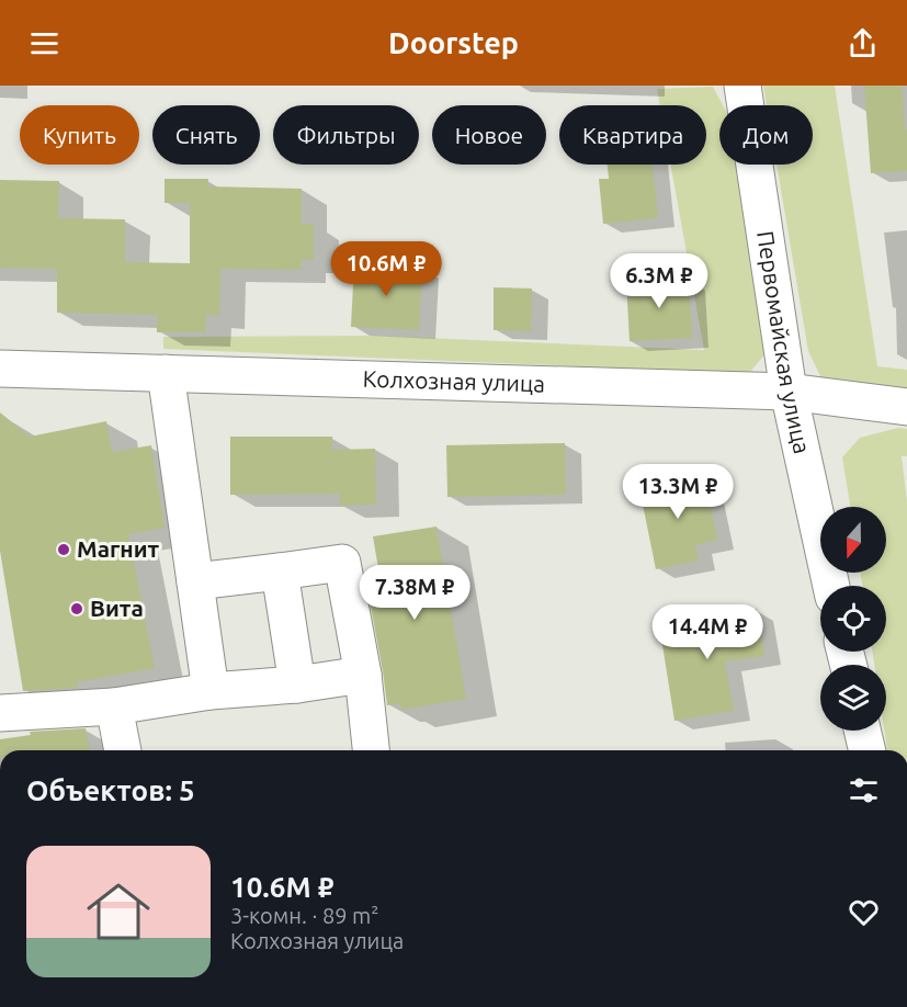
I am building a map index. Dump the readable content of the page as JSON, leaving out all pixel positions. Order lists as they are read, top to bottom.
{
  "streets": {
    "street": ["Первомайская улица", "Колхозная улица"]
  },
  "crossings": [
    ["Первомайская улица", "Колхозная улица"]
  ],
  "places": ["Магнит", "Вита"],
  "north": "bottom",
  "page": {
    "header": "Doorstep",
    "chip": [
      "Купить",
      "Снять",
      "Фильтры",
      "Новое",
      "Квартира",
      "Дом"
    ],
    "price": [
      "10.6M ₽",
      "6.3M ₽",
      "13.3M ₽",
      "7.38M ₽",
      "14.4M ₽"
    ],
    "heading": "Объектов: 5",
    "list": [
      {
        "name": "10.6M ₽",
        "note": "3-комн. · 89 m² · Колхозная улица"
      }
    ]
  }
}
